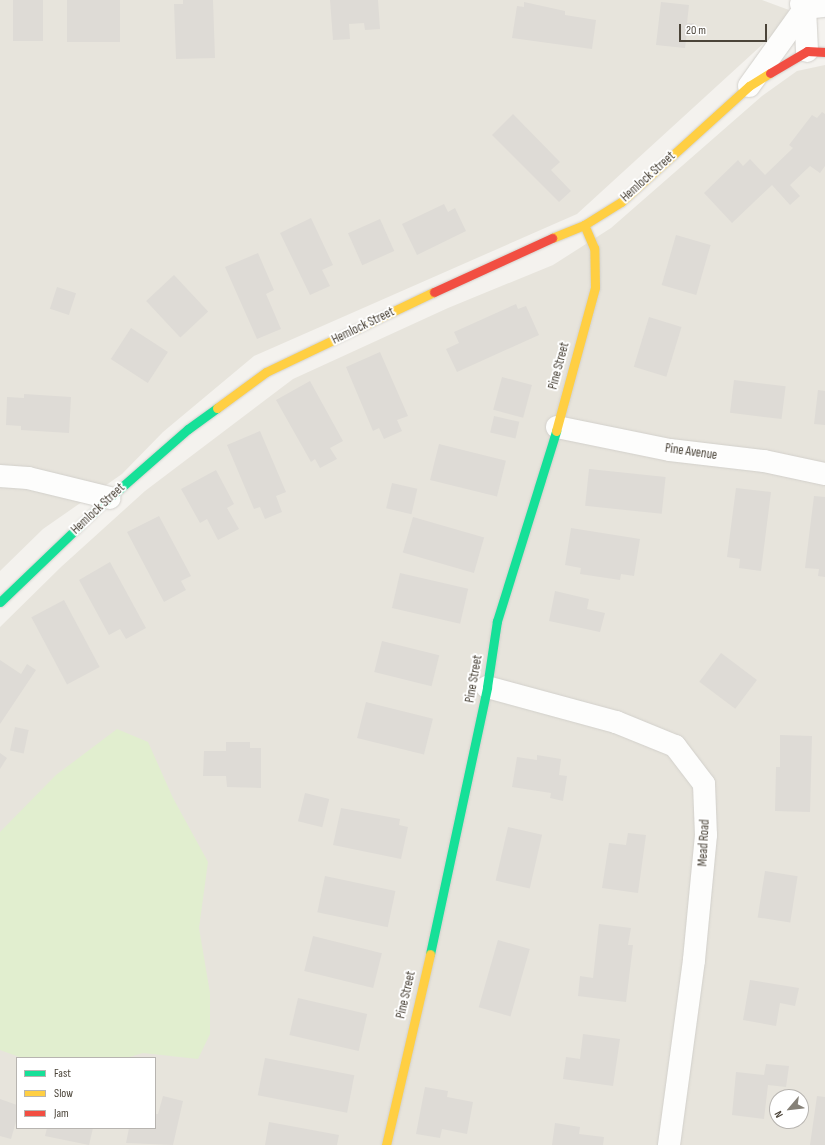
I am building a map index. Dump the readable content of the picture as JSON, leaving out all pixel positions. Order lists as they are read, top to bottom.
{
  "streets": {
    "street": [
      "Hemlock Street",
      "Pine Street",
      "Pine Avenue",
      "Mead Road"
    ]
  },
  "crossings": [
    ["Hemlock Street", "Pine Street"],
    ["Pine Street", "Pine Avenue"],
    ["Pine Street", "Mead Road"]
  ],
  "legend": ["Fast", "Slow", "Jam"],
  "scale_bar": "20 m",
  "north": "bottom left"
}
